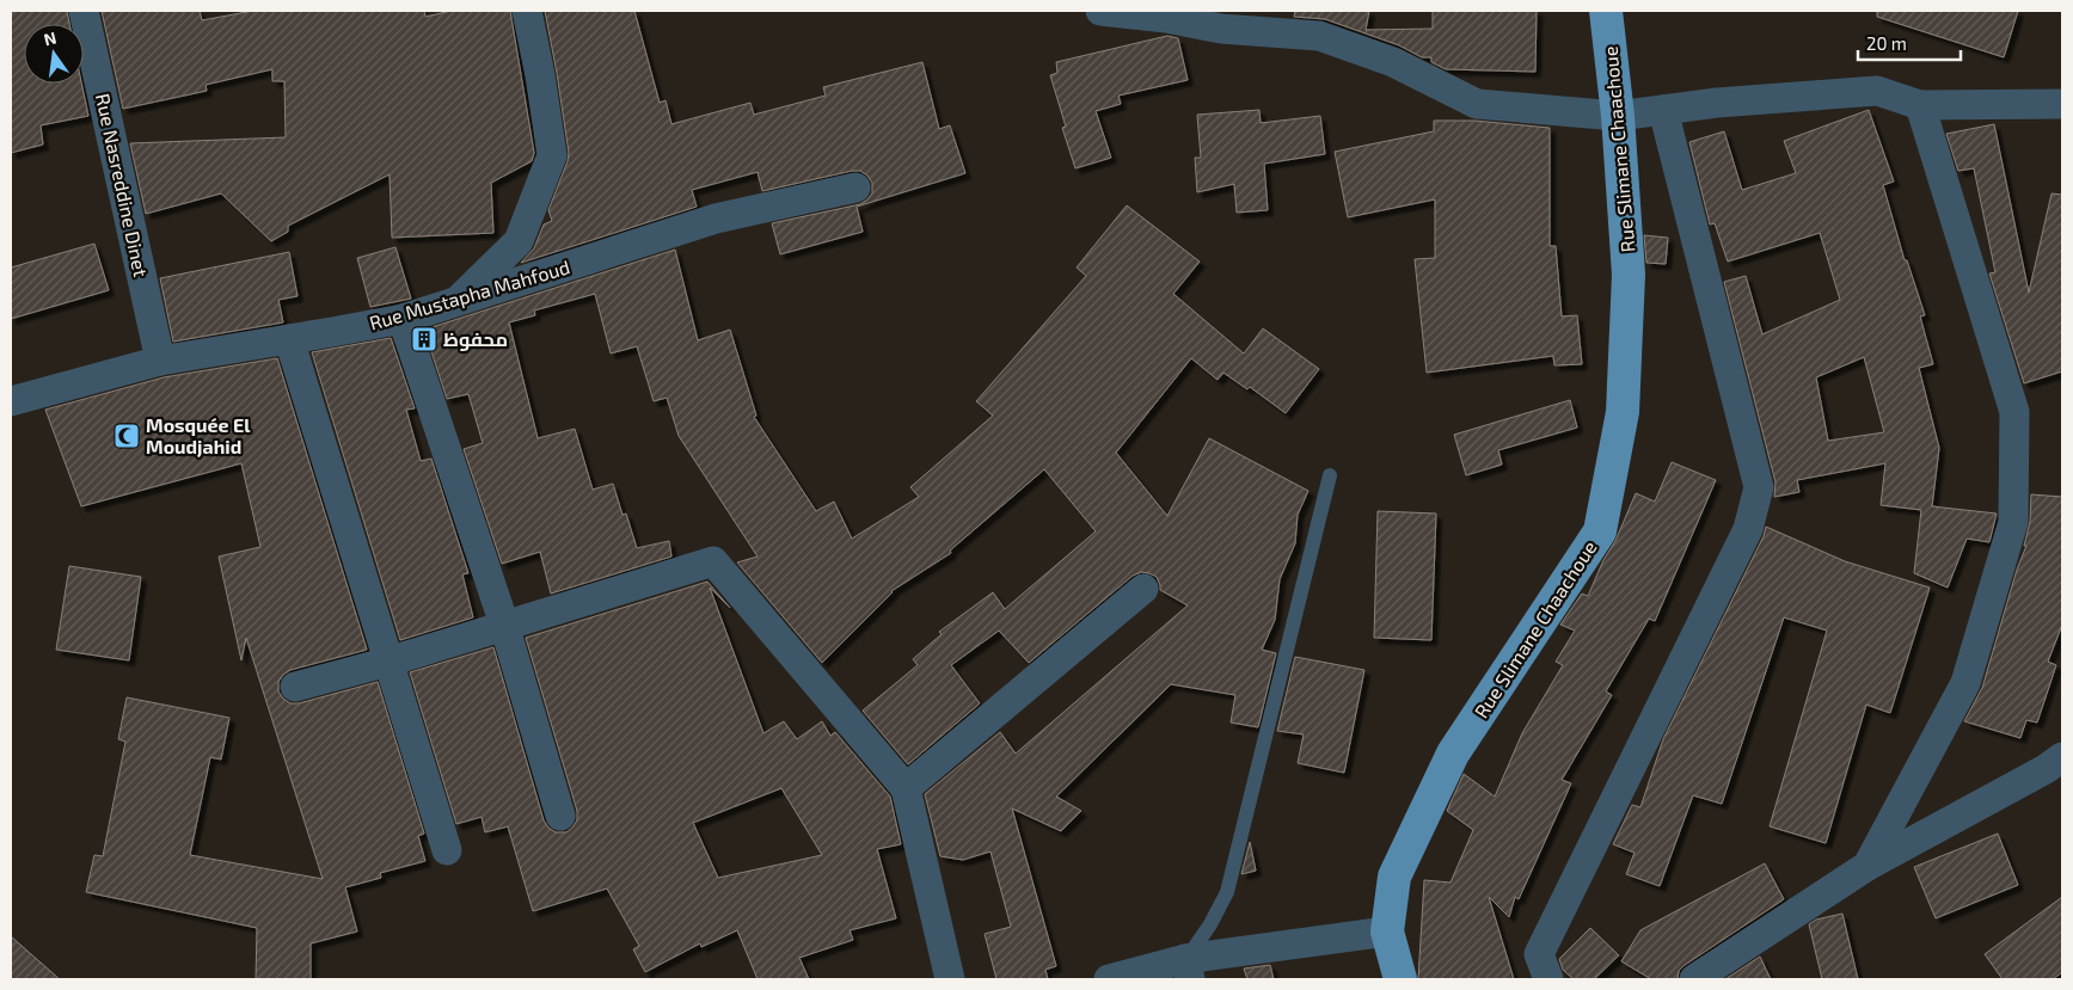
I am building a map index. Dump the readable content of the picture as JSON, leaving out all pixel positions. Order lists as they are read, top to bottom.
{
  "streets": {
    "main road": ["Rue Slimane Chaachoue"],
    "street": ["Rue Nasreddine Dinet", "Rue Mustapha Mahfoud"]
  },
  "crossings": [
    ["Rue Nasreddine Dinet", "Rue Mustapha Mahfoud"]
  ],
  "places": {
    "building": ["محفوظ"],
    "mosque": ["Mosquée El Moudjahid"]
  },
  "scale_bar": "20 m",
  "north": "top"
}
